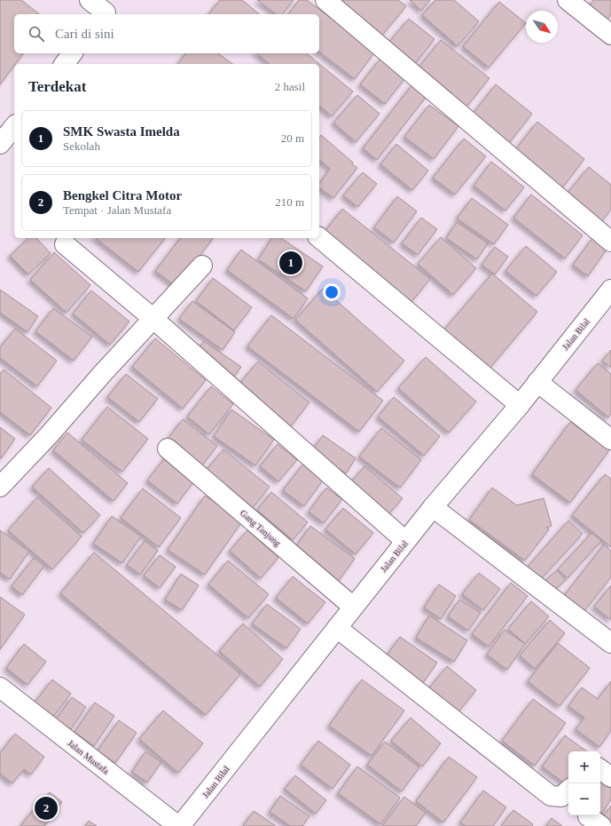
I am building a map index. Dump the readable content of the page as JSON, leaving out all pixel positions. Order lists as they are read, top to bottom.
{
  "streets": {
    "street": ["Jalan Bilal", "Gang Tanjung", "Jalan Mustafa"]
  },
  "crossings": [
    ["Jalan Bilal", "Gang Tanjung"],
    ["Jalan Bilal", "Jalan Mustafa"]
  ],
  "north": "bottom right",
  "page": {
    "search": "Cari di sini",
    "heading": ["Terdekat", "2 hasil"],
    "list": [
      {
        "mark": "1",
        "name": "SMK Swasta Imelda",
        "note": "Sekolah",
        "value": "20 m"
      },
      {
        "mark": "2",
        "name": "Bengkel Citra Motor",
        "note": "Tempat · Jalan Mustafa",
        "value": "210 m"
      }
    ],
    "pins": ["1", "2"],
    "map_buttons": ["+", "−"]
  }
}
